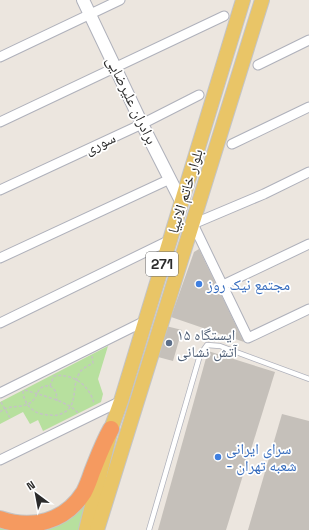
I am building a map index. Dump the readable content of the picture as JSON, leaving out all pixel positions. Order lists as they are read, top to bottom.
{
  "streets": {
    "main road": ["برادران علیرضایی", "بلوار خاتم الانبیا", "271"],
    "street": ["سوری"]
  },
  "crossings": [
    ["برادران علیرضایی", "سوری"],
    ["برادران علیرضایی", "بلوار خاتم الانبیا"]
  ],
  "places": ["مجتمع نیک‌ روز", "ایستگاه ۱۵ آتش نشانی", "سرای ایرانی - شعبه تهران"],
  "north": "top left"
}
